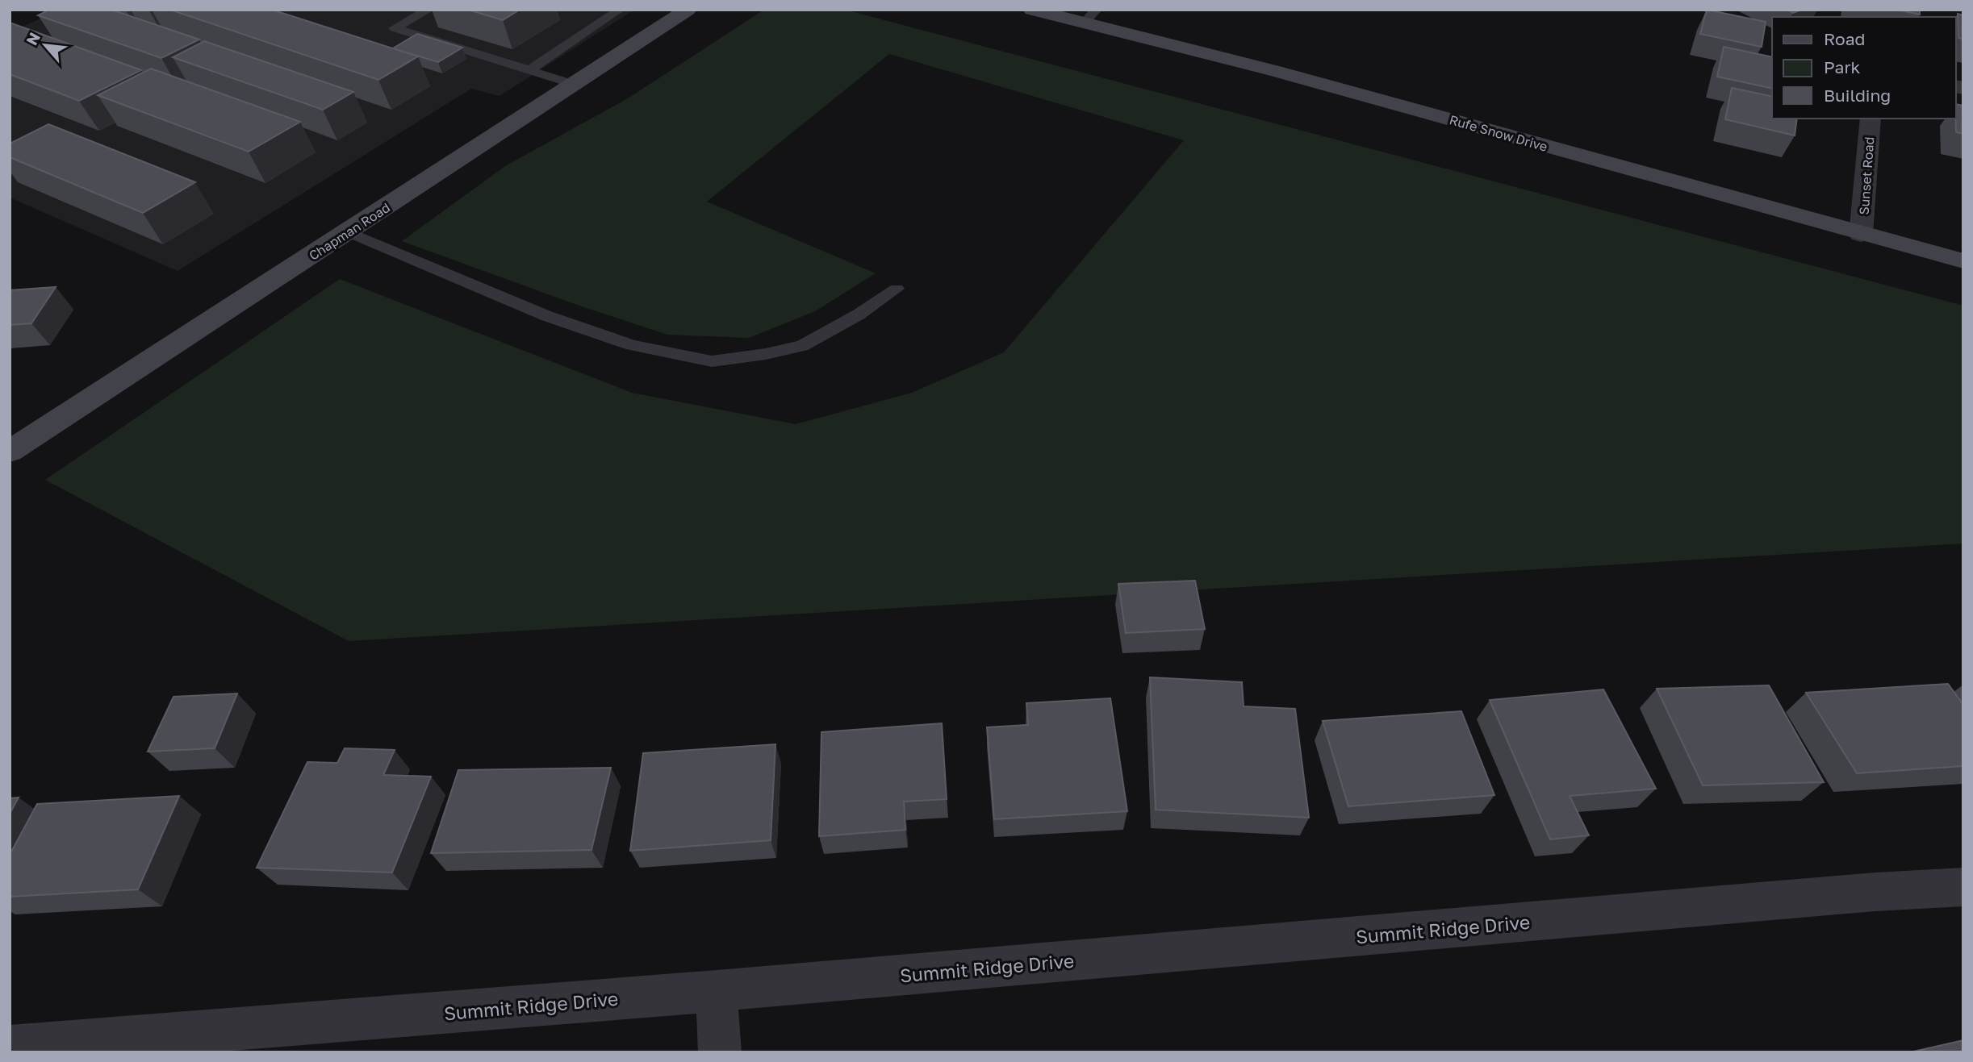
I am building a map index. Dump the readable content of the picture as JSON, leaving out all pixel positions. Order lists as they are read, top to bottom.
{
  "streets": {
    "main road": ["Rufe Snow Drive", "Chapman Road"],
    "street": ["Sunset Road", "Summit Ridge Drive"]
  },
  "crossings": [
    ["Rufe Snow Drive", "Sunset Road"]
  ],
  "legend": ["Road", "Park", "Building"],
  "north": "top left"
}
